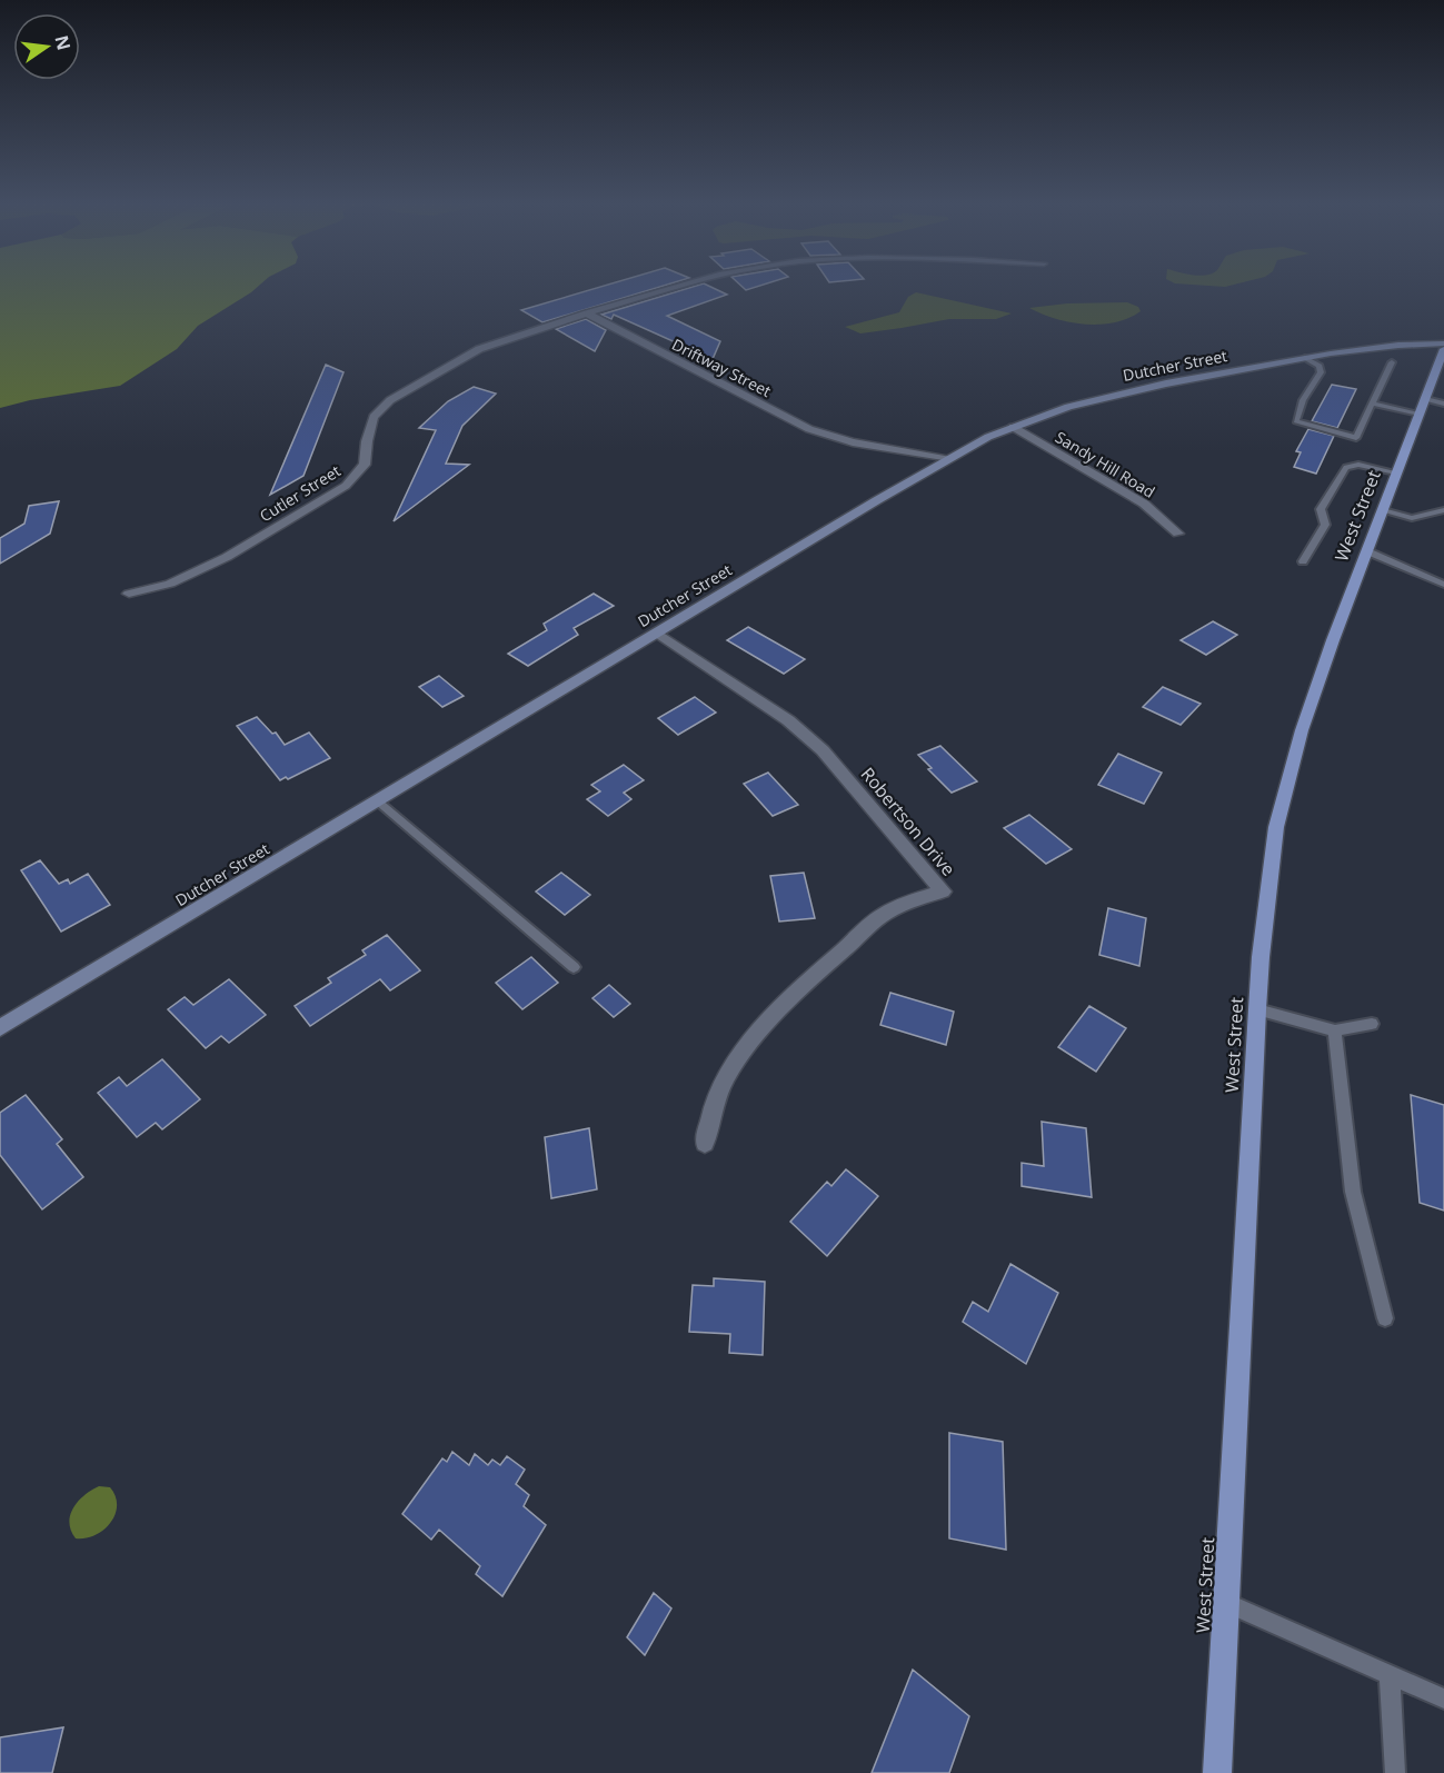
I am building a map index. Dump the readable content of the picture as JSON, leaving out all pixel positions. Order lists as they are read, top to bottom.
{
  "streets": {
    "main road": ["West Street"],
    "street": [
      "Dutcher Street",
      "Driftway Street",
      "Sandy Hill Road",
      "Cutler Street",
      "Robertson Drive"
    ]
  },
  "crossings": [
    ["Dutcher Street", "Driftway Street"],
    ["Dutcher Street", "Sandy Hill Road"],
    ["Dutcher Street", "West Street"],
    ["Dutcher Street", "Robertson Drive"],
    ["Driftway Street", "Cutler Street"]
  ],
  "north": "right"
}
